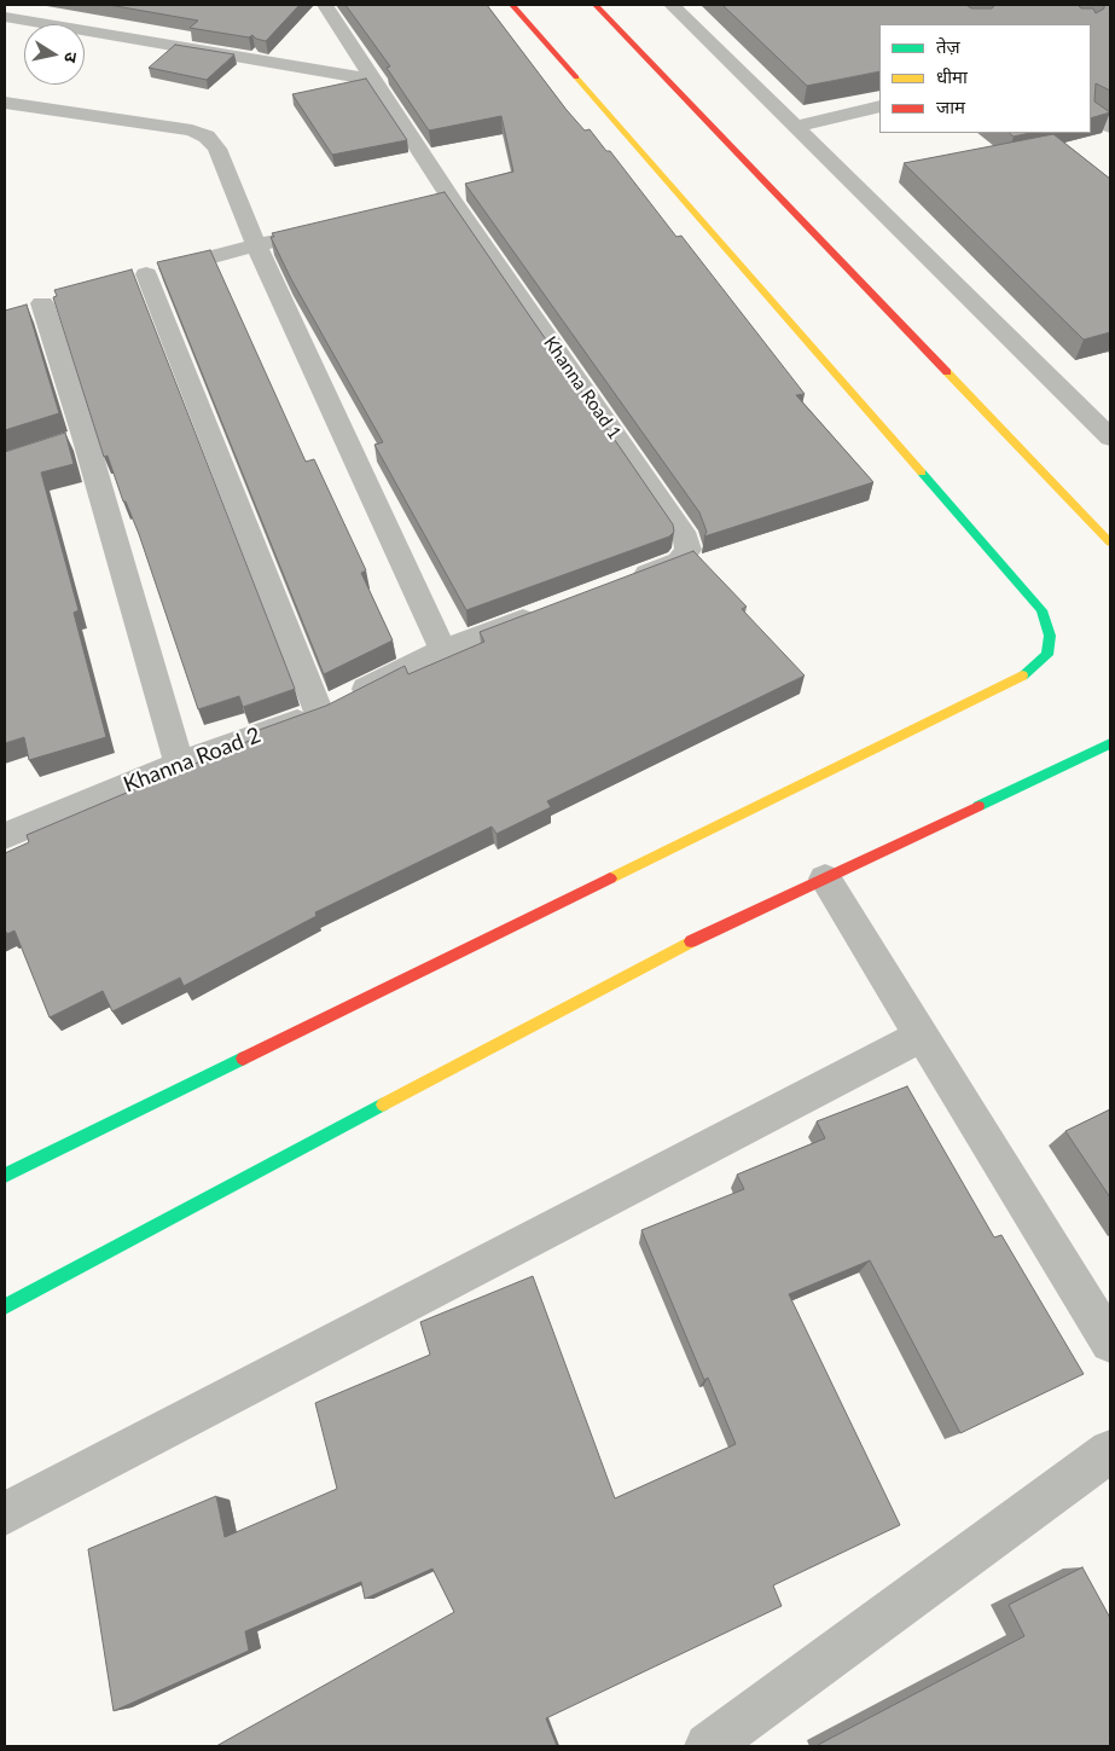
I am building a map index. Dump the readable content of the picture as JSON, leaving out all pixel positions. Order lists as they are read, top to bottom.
{
  "streets": {
    "street": ["Khanna Road 1", "Khanna Road 2"]
  },
  "legend": ["तेज़", "धीमा", "जाम"],
  "north": "right"
}
